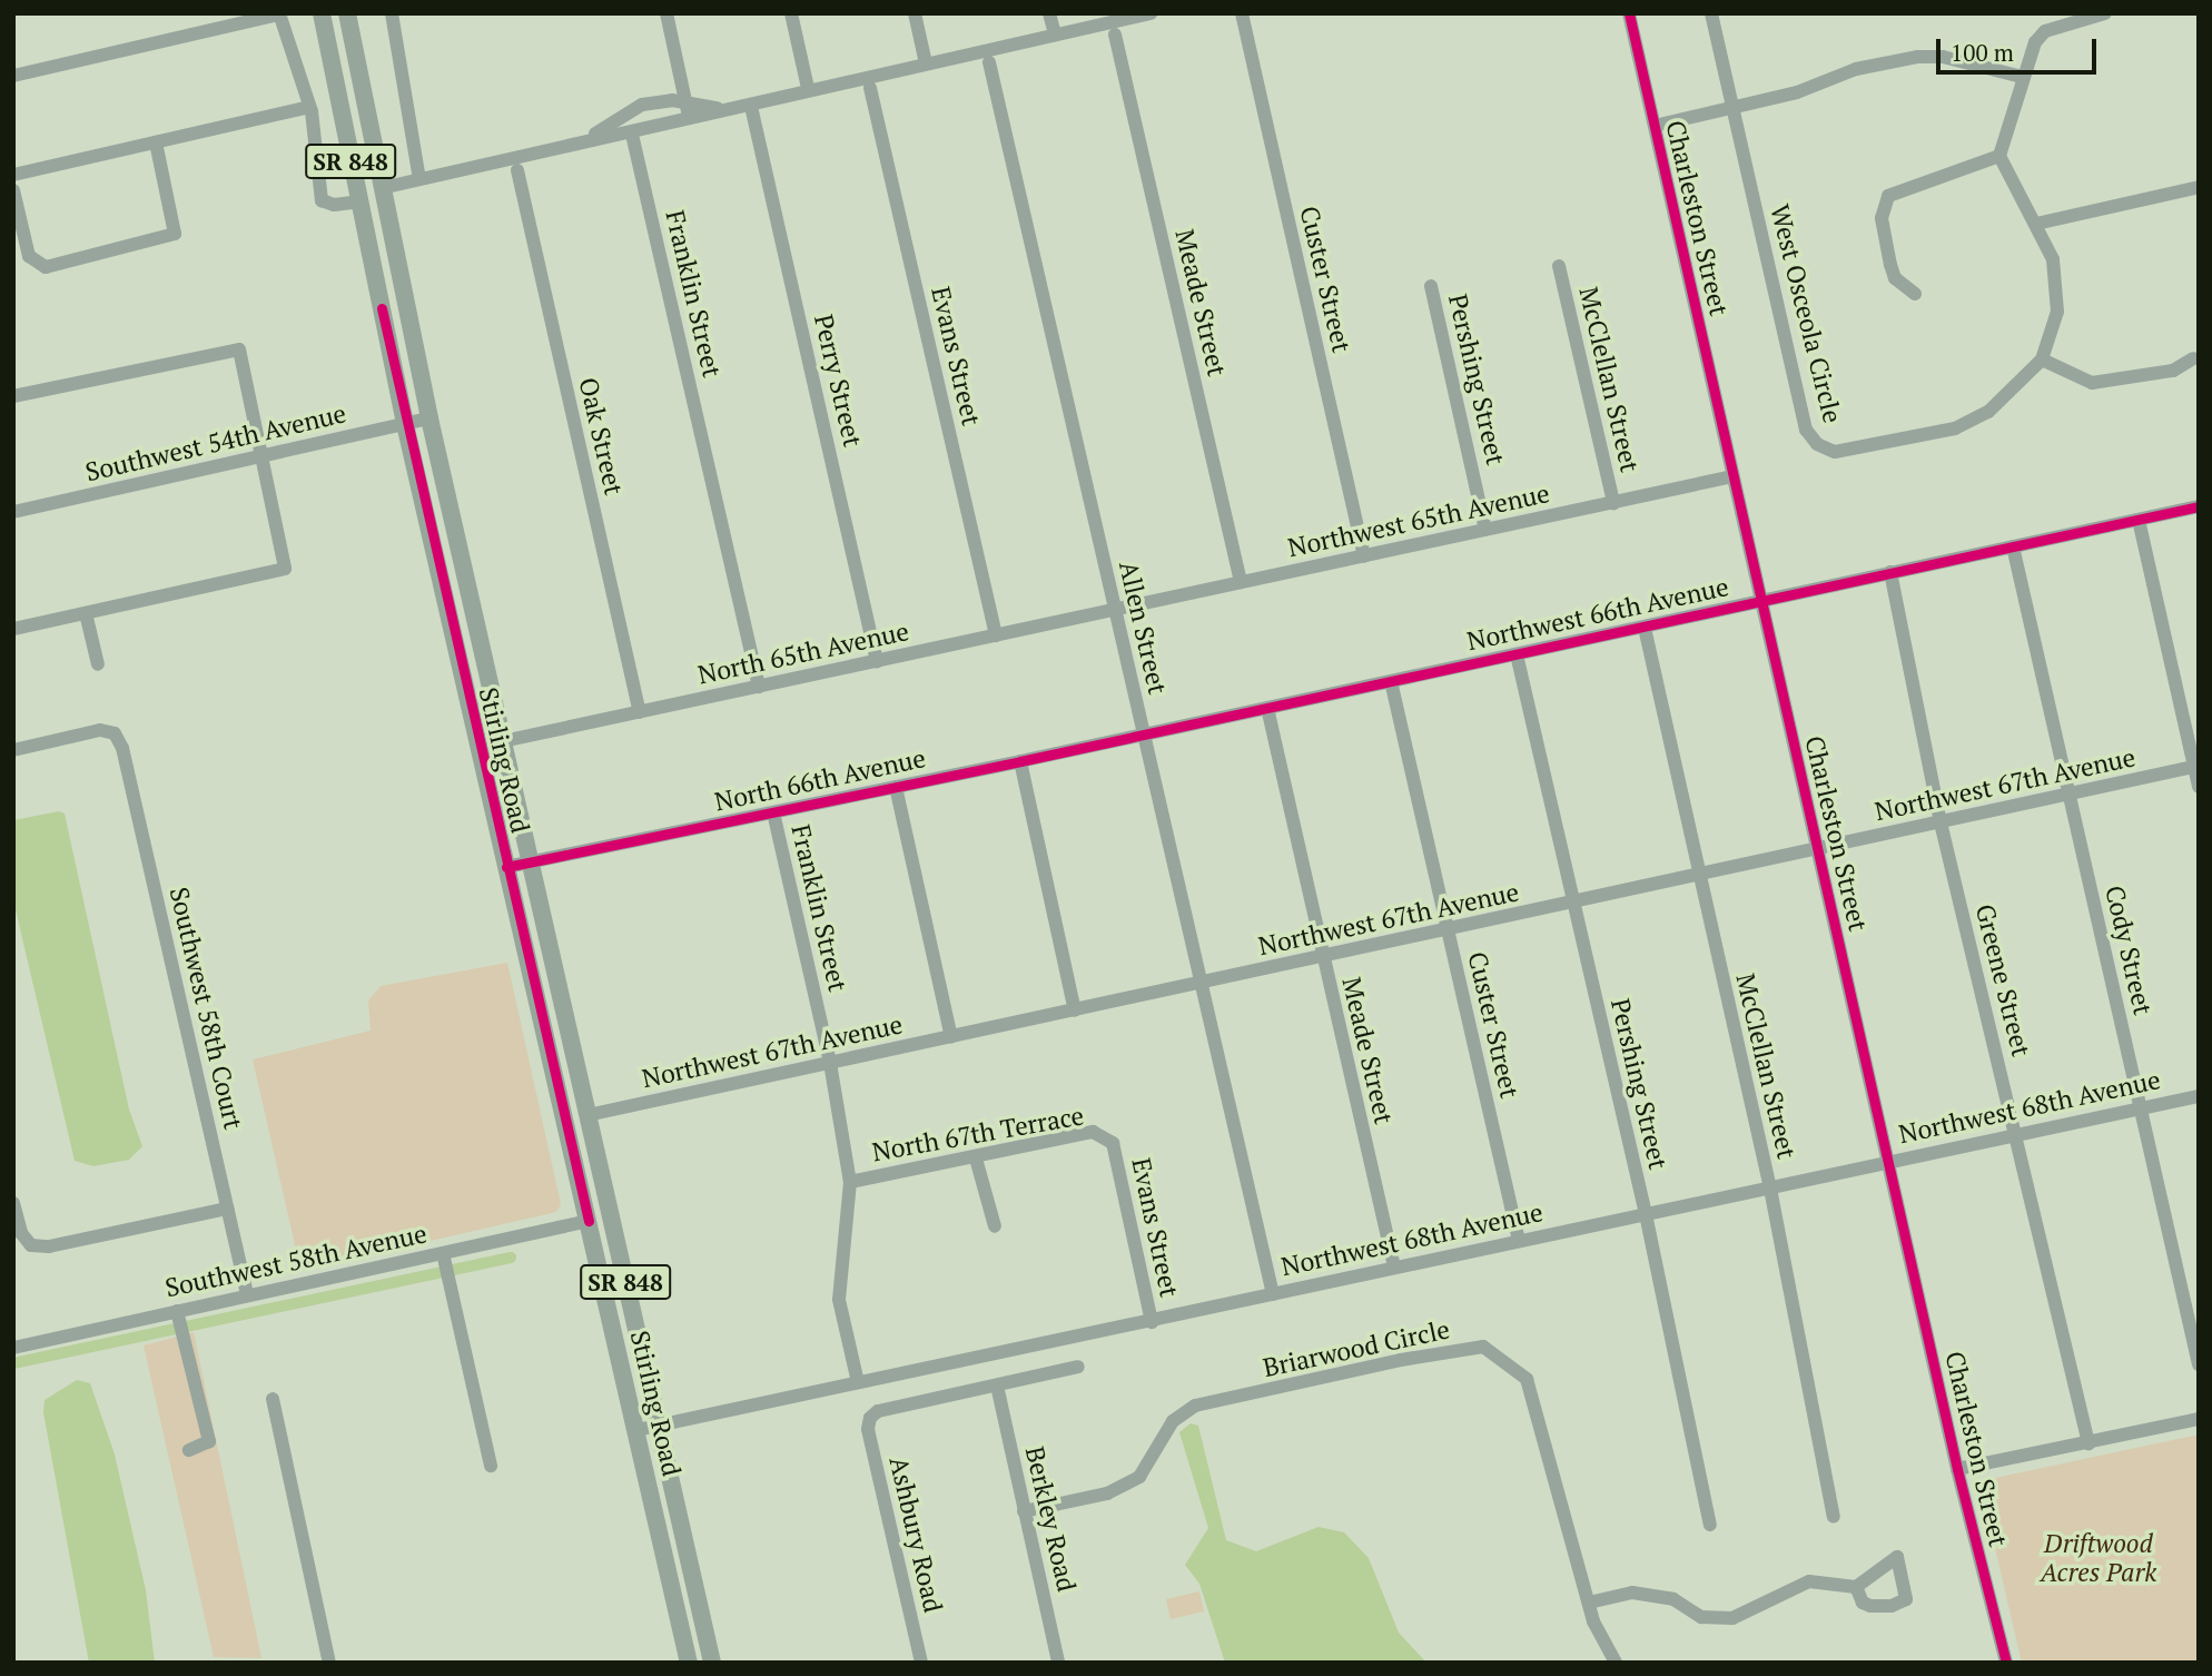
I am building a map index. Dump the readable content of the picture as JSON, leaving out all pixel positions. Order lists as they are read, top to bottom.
{
  "streets": {
    "main road": ["SR 848", "Stirling Road"],
    "street": [
      "Charleston Street",
      "Custer Street",
      "Franklin Street",
      "Meade Street",
      "West Osceola Circle",
      "Evans Street",
      "Pershing Street",
      "McClellan Street",
      "Perry Street",
      "Oak Street",
      "Southwest 54th Avenue",
      "Northwest 65th Avenue",
      "Northwest 66th Avenue",
      "Allen Street",
      "North 65th Avenue",
      "North 66th Avenue",
      "Northwest 67th Avenue",
      "Cody Street",
      "Greene Street",
      "Southwest 58th Court",
      "Northwest 68th Avenue",
      "North 67th Terrace",
      "Southwest 58th Avenue",
      "Briarwood Circle",
      "Berkley Road",
      "Ashbury Road"
    ]
  },
  "crossings": [
    ["Charleston Street", "Northwest 65th Avenue"],
    ["Charleston Street", "Northwest 66th Avenue"],
    ["Charleston Street", "Northwest 67th Avenue"],
    ["Charleston Street", "Northwest 68th Avenue"],
    ["Custer Street", "Northwest 65th Avenue"],
    ["Custer Street", "Northwest 66th Avenue"],
    ["Custer Street", "Northwest 67th Avenue"],
    ["Custer Street", "Northwest 68th Avenue"],
    ["Franklin Street", "North 65th Avenue"],
    ["Franklin Street", "North 66th Avenue"],
    ["Franklin Street", "Northwest 67th Avenue"],
    ["Franklin Street", "Northwest 68th Avenue"],
    ["Franklin Street", "North 67th Terrace"],
    ["Meade Street", "Northwest 65th Avenue"],
    ["Meade Street", "Northwest 66th Avenue"],
    ["Meade Street", "Northwest 67th Avenue"],
    ["Meade Street", "Northwest 68th Avenue"],
    ["Evans Street", "North 65th Avenue"],
    ["Evans Street", "Northwest 68th Avenue"],
    ["Evans Street", "North 67th Terrace"],
    ["Pershing Street", "Northwest 65th Avenue"],
    ["Pershing Street", "Northwest 66th Avenue"],
    ["Pershing Street", "Northwest 67th Avenue"],
    ["Pershing Street", "Northwest 68th Avenue"],
    ["McClellan Street", "Northwest 65th Avenue"],
    ["McClellan Street", "Northwest 66th Avenue"],
    ["McClellan Street", "Northwest 67th Avenue"],
    ["McClellan Street", "Northwest 68th Avenue"],
    ["Perry Street", "North 65th Avenue"],
    ["Oak Street", "North 65th Avenue"],
    ["Southwest 54th Avenue", "Stirling Road"],
    ["Northwest 65th Avenue", "Allen Street"],
    ["Northwest 65th Avenue", "North 65th Avenue"],
    ["Northwest 66th Avenue", "Allen Street"],
    ["Northwest 66th Avenue", "North 66th Avenue"],
    ["Northwest 66th Avenue", "Cody Street"],
    ["Northwest 66th Avenue", "Greene Street"],
    ["Allen Street", "North 65th Avenue"],
    ["Allen Street", "North 66th Avenue"],
    ["Allen Street", "Northwest 67th Avenue"],
    ["Allen Street", "Northwest 68th Avenue"],
    ["North 65th Avenue", "Stirling Road"],
    ["Stirling Road", "North 66th Avenue"],
    ["Stirling Road", "Northwest 67th Avenue"],
    ["Stirling Road", "Northwest 68th Avenue"],
    ["Stirling Road", "Southwest 58th Avenue"],
    ["Northwest 67th Avenue", "Cody Street"],
    ["Northwest 67th Avenue", "Greene Street"],
    ["Cody Street", "Northwest 68th Avenue"],
    ["Greene Street", "Northwest 68th Avenue"],
    ["Southwest 58th Court", "Southwest 58th Avenue"],
    ["Briarwood Circle", "Berkley Road"],
    ["Berkley Road", "Ashbury Road"]
  ],
  "parks": ["Driftwood Acres Park"],
  "scale_bar": "100 m"
}
